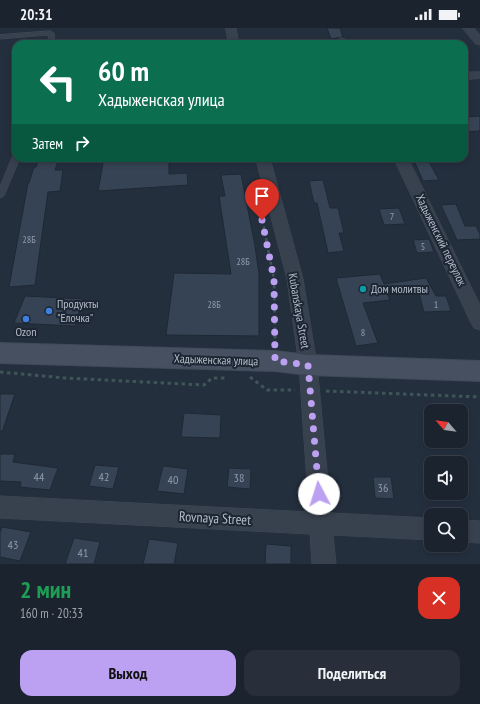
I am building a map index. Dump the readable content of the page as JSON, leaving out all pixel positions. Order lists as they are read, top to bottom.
{
  "streets": {
    "main road": ["Хадыженская улица"],
    "street": ["Хадыженский переулок", "Kubanskaya Street", "Rovnaya Street"]
  },
  "crossings": [
    ["Kubanskaya Street", "Хадыженская улица"],
    ["Kubanskaya Street", "Rovnaya Street"]
  ],
  "places": ["Дом молитвы", "Продукты \"Елочка\"", "Ozon"],
  "house_numbers": [
    "7",
    "28Б",
    "5",
    "28Б",
    "28Б",
    "1",
    "8",
    "44",
    "42",
    "38",
    "40",
    "36",
    "43",
    "41"
  ],
  "north": "top left",
  "page": {
    "status": "20:31",
    "turn": ["60 m", "Хадыженская улица"],
    "then": "Затем",
    "heading": ["2 мин", "160 m · 20:33"],
    "buttons": ["Выход", "Поделиться"]
  }
}
